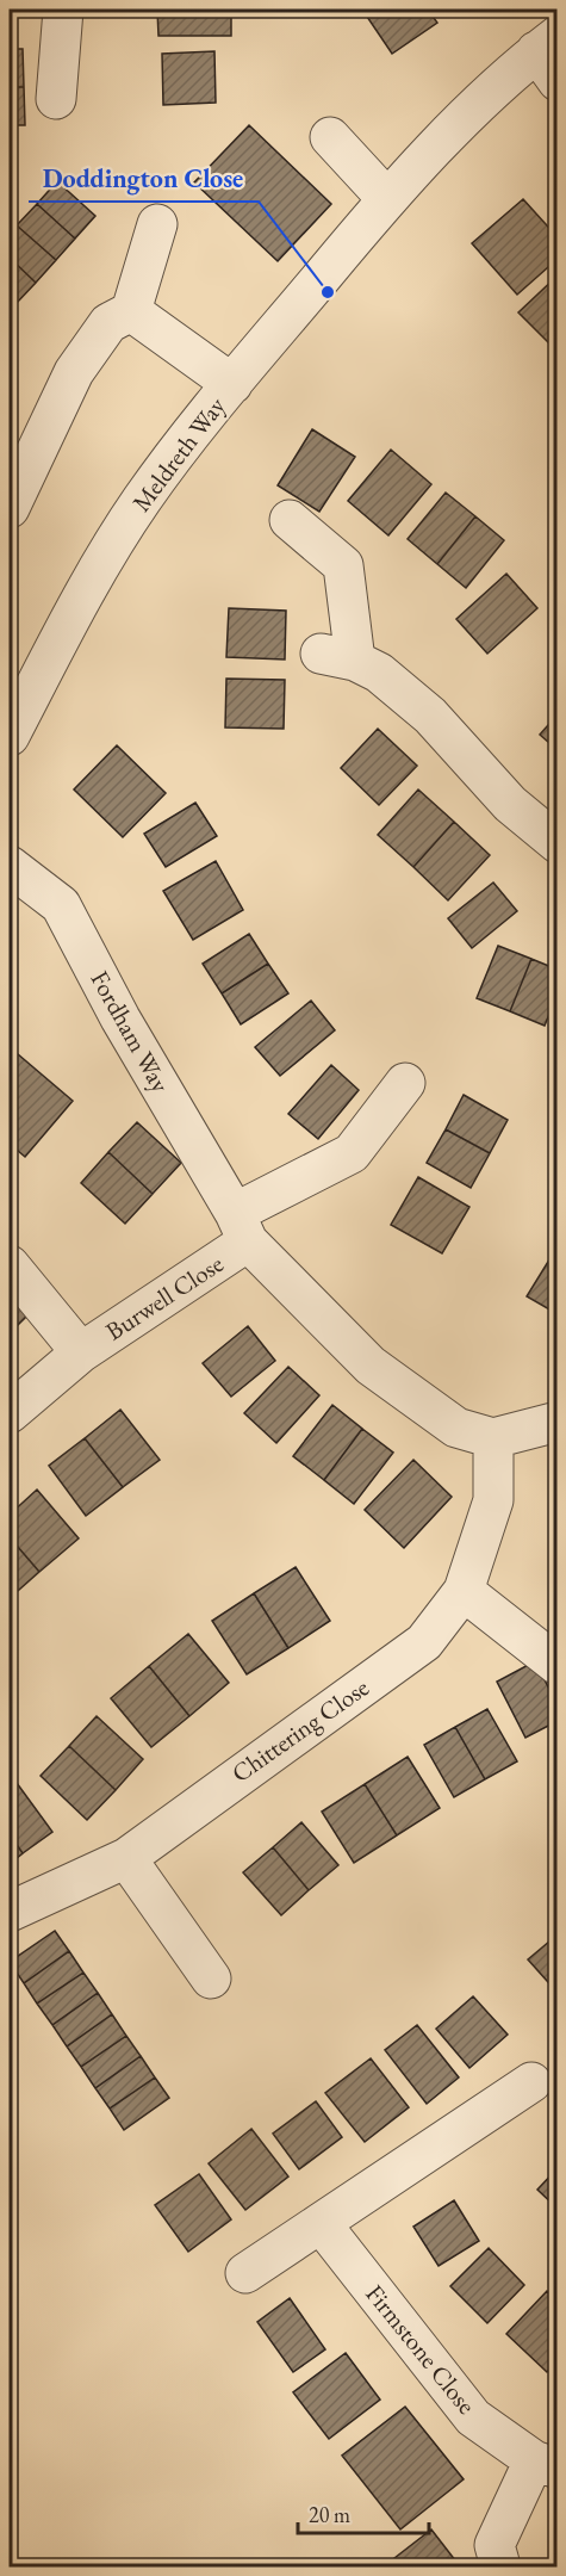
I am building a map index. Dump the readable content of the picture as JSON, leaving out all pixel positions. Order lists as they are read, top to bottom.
{
  "streets": {
    "street": [
      "Meldreth Way",
      "Fordham Way",
      "Burwell Close",
      "Chittering Close",
      "Firmstone Close"
    ]
  },
  "crossings": [
    ["Fordham Way", "Burwell Close"],
    ["Fordham Way", "Chittering Close"]
  ],
  "places": ["Doddington Close"],
  "scale_bar": "20 m"
}
